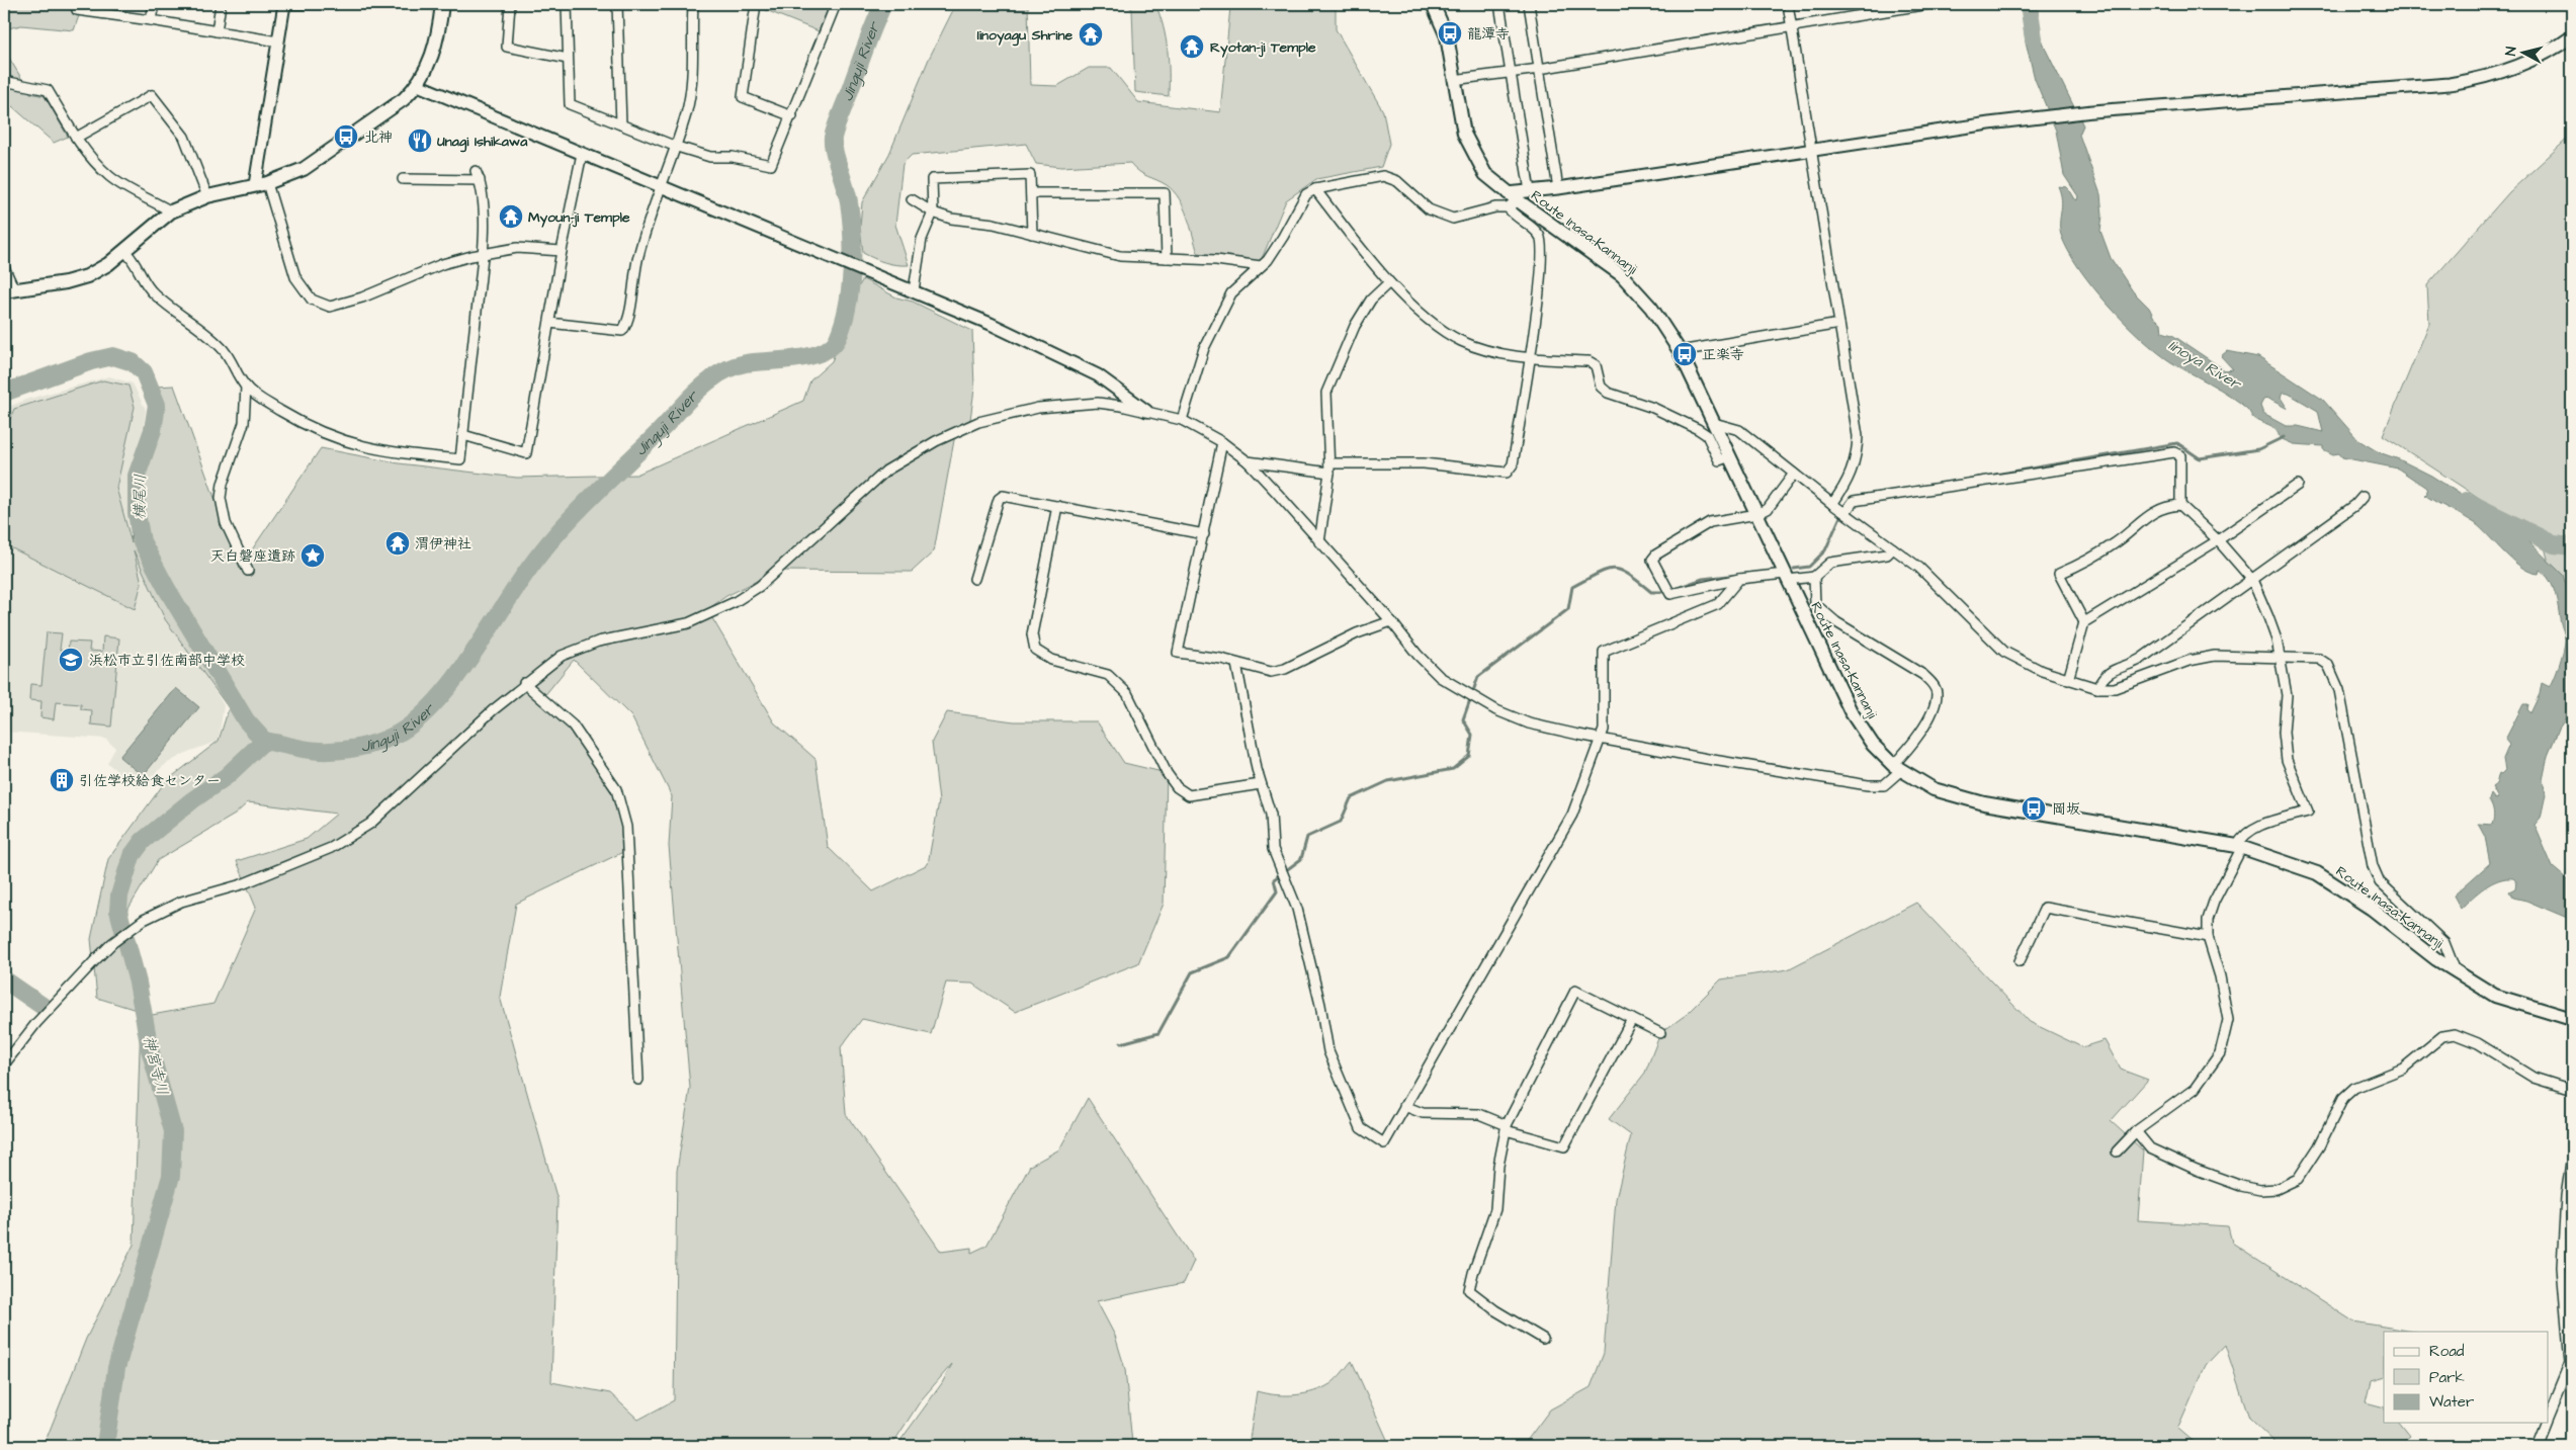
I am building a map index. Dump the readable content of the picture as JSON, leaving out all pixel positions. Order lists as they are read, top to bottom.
{
  "streets": {
    "main road": ["Route Inasa-Kannanji"]
  },
  "water": [
    "Jinguji River",
    "Iinoya River",
    "横尾川",
    "神宮寺川"
  ],
  "places": {
    "bus stop": [
      "龍潭寺",
      "北神",
      "正楽寺",
      "岡坂"
    ],
    "temple": [
      "Iinoyagu Shrine",
      "Ryotan-ji Temple",
      "Myoun-ji Temple",
      "渭伊神社"
    ],
    "restaurant": ["Unagi Ishikawa"],
    "place": ["天白磐座遺跡"],
    "school or university": ["浜松市立引佐南部中学校"],
    "building": ["引佐学校給食センター"]
  },
  "legend": ["Road", "Park", "Water"],
  "north": "left"
}
